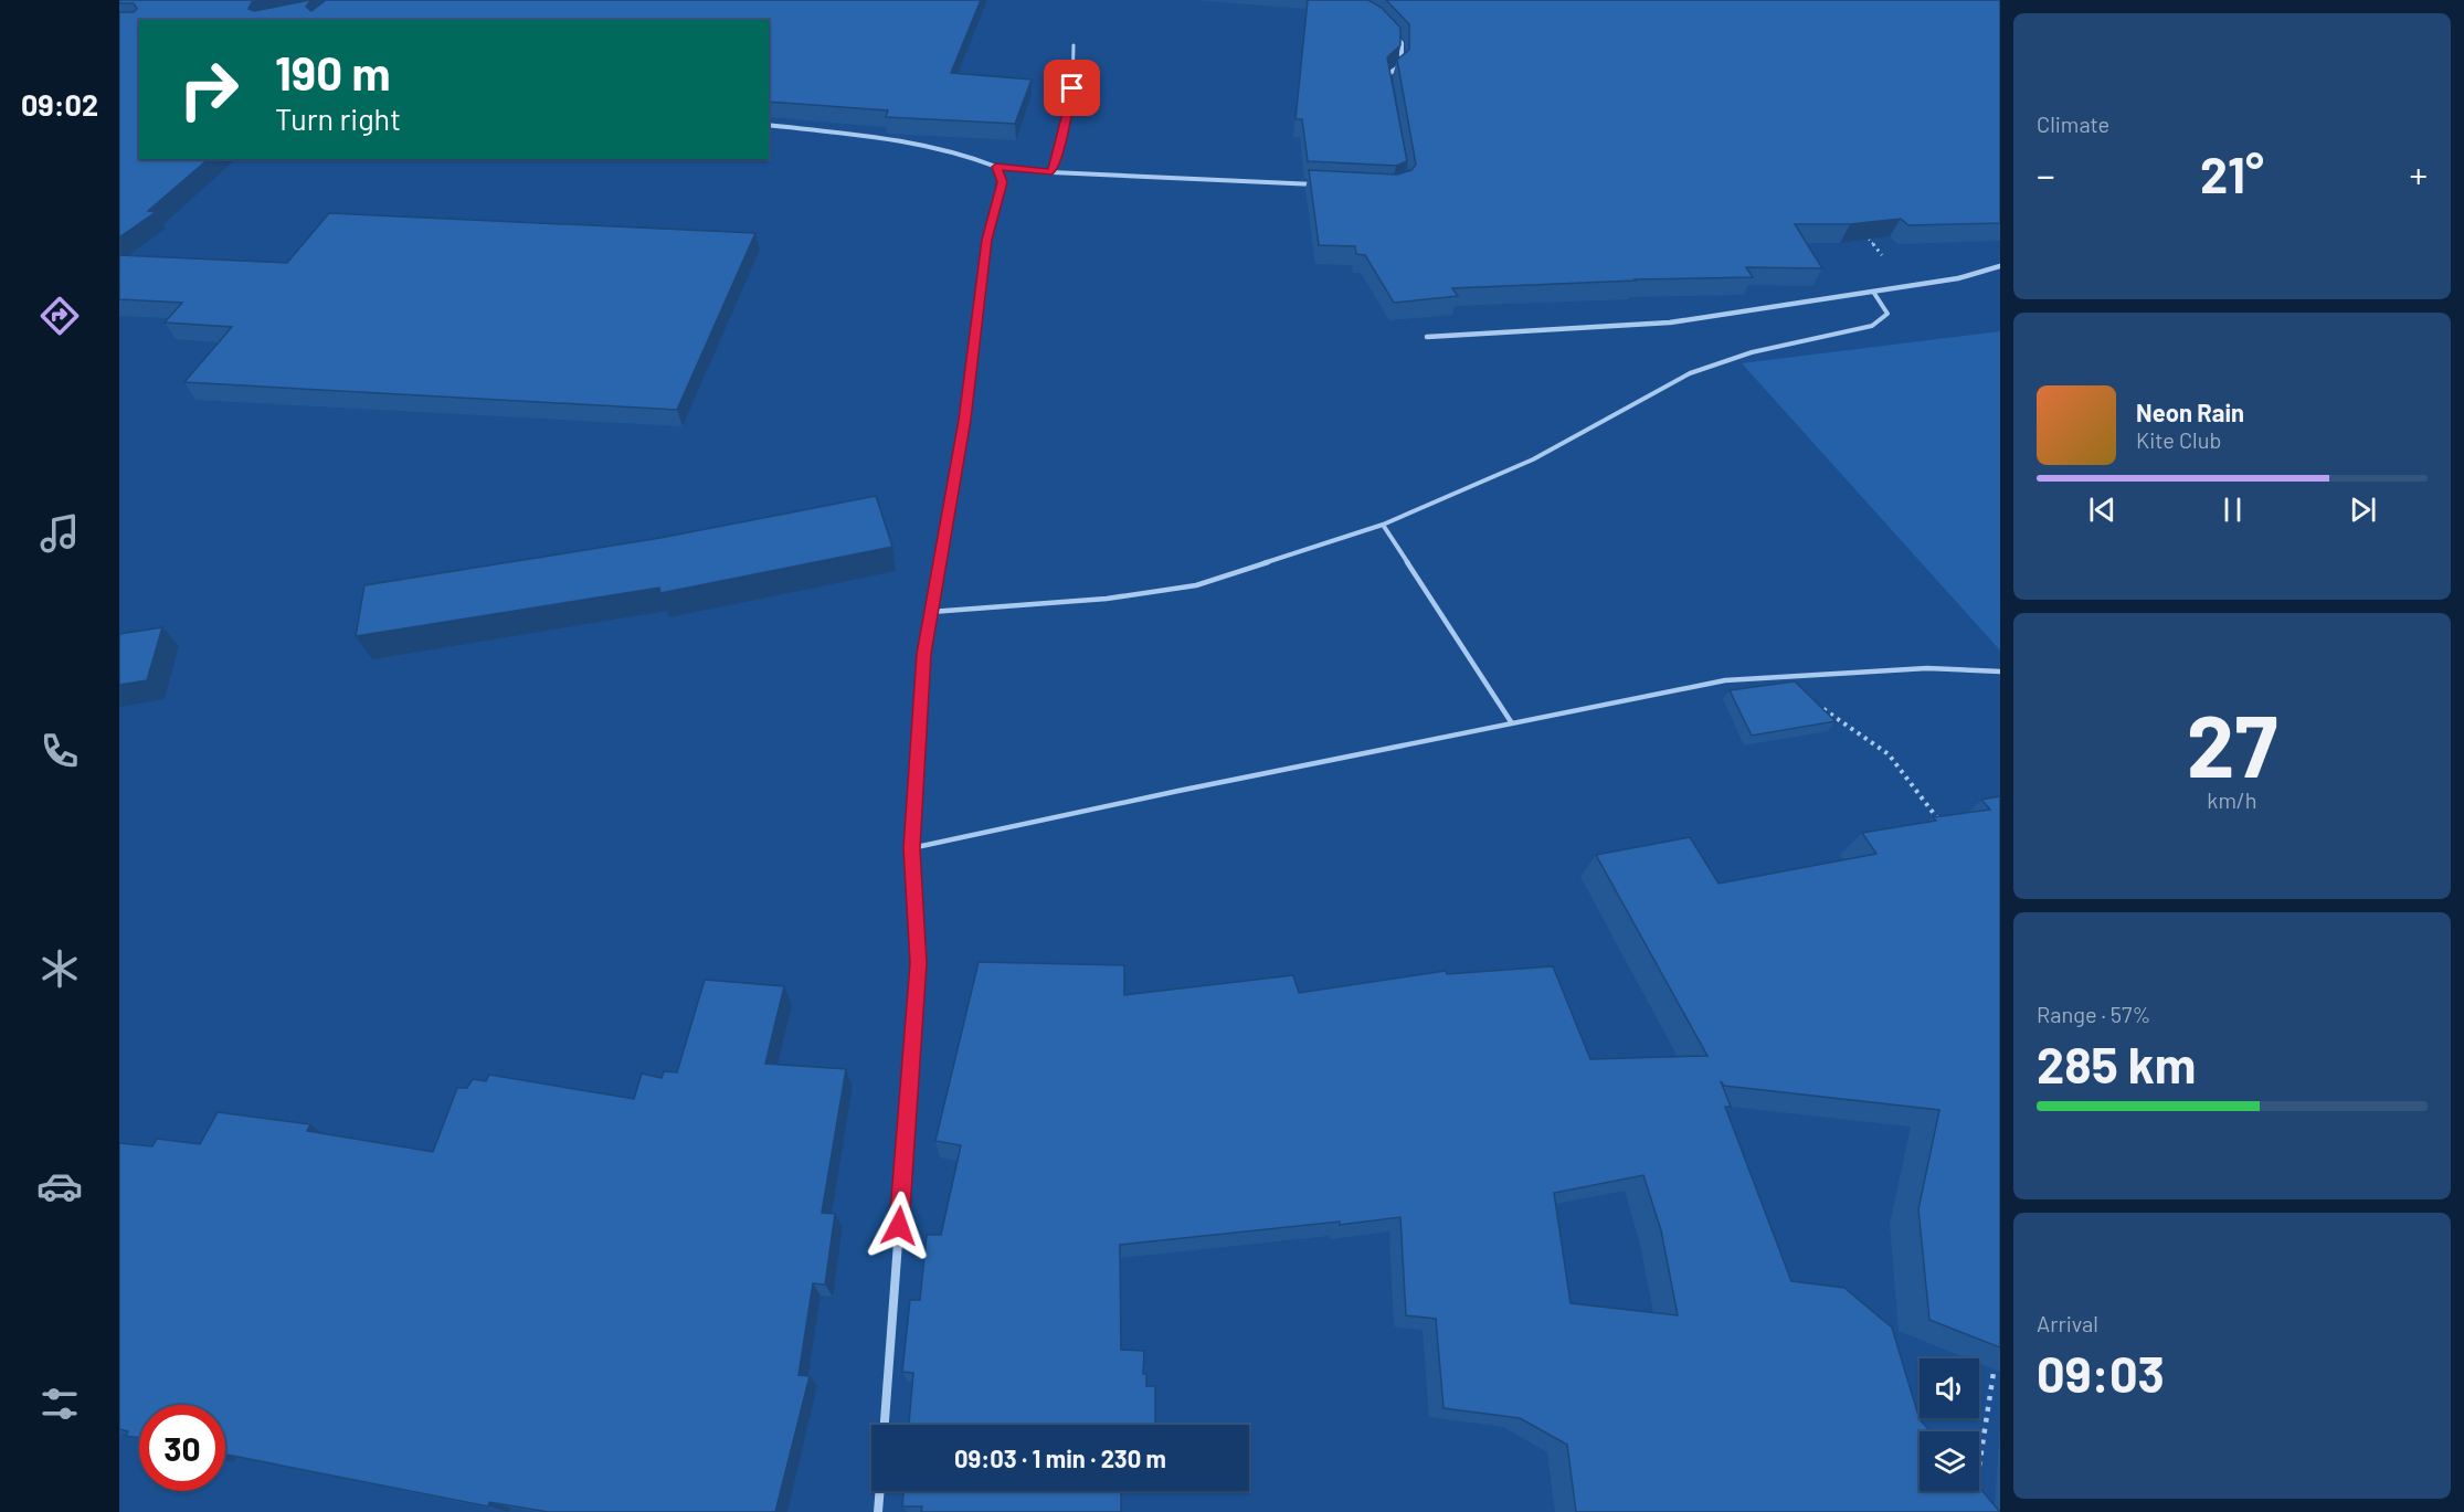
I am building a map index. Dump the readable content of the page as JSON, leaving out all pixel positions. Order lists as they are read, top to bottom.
{
  "page": {
    "tabs": "09:02",
    "tile": [
      "Climate",
      ["27", "km/h"],
      ["Range · 57%", "285 km"],
      ["Arrival", "09:03"]
    ],
    "turn": ["190 m", "Turn right"],
    "heat": ["−", "21°", "+"],
    "song": ["Neon Rain", "Kite Club"],
    "limit": "30",
    "trip": "09:03 · 1 min · 230 m"
  }
}
